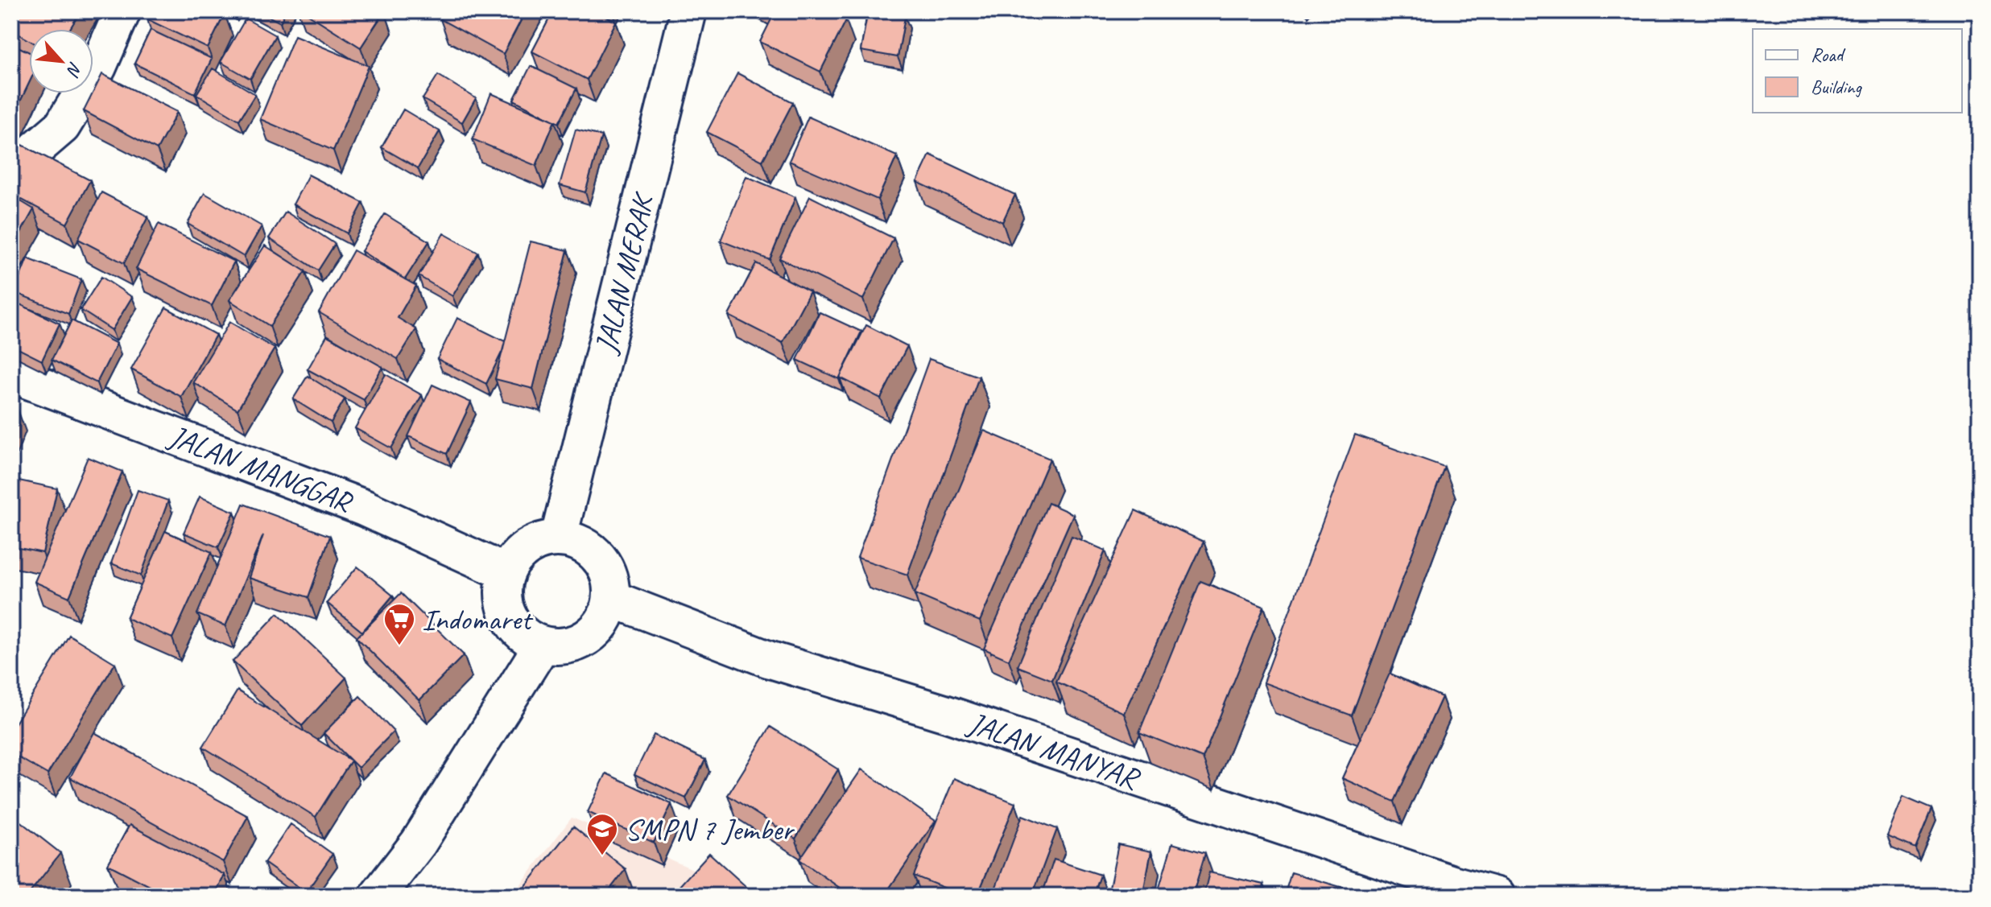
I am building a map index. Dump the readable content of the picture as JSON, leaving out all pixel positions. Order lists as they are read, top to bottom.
{
  "streets": {
    "main road": ["JALAN MERAK", "JALAN MANGGAR", "JALAN MANYAR"]
  },
  "crossings": [
    ["JALAN MERAK", "JALAN MANGGAR"],
    ["JALAN MERAK", "JALAN MANYAR"],
    ["JALAN MANGGAR", "JALAN MANYAR"]
  ],
  "places": {
    "supermarket": ["Indomaret"],
    "school or university": ["SMPN 7 Jember"]
  },
  "legend": ["Road", "Building"],
  "north": "bottom right"
}
